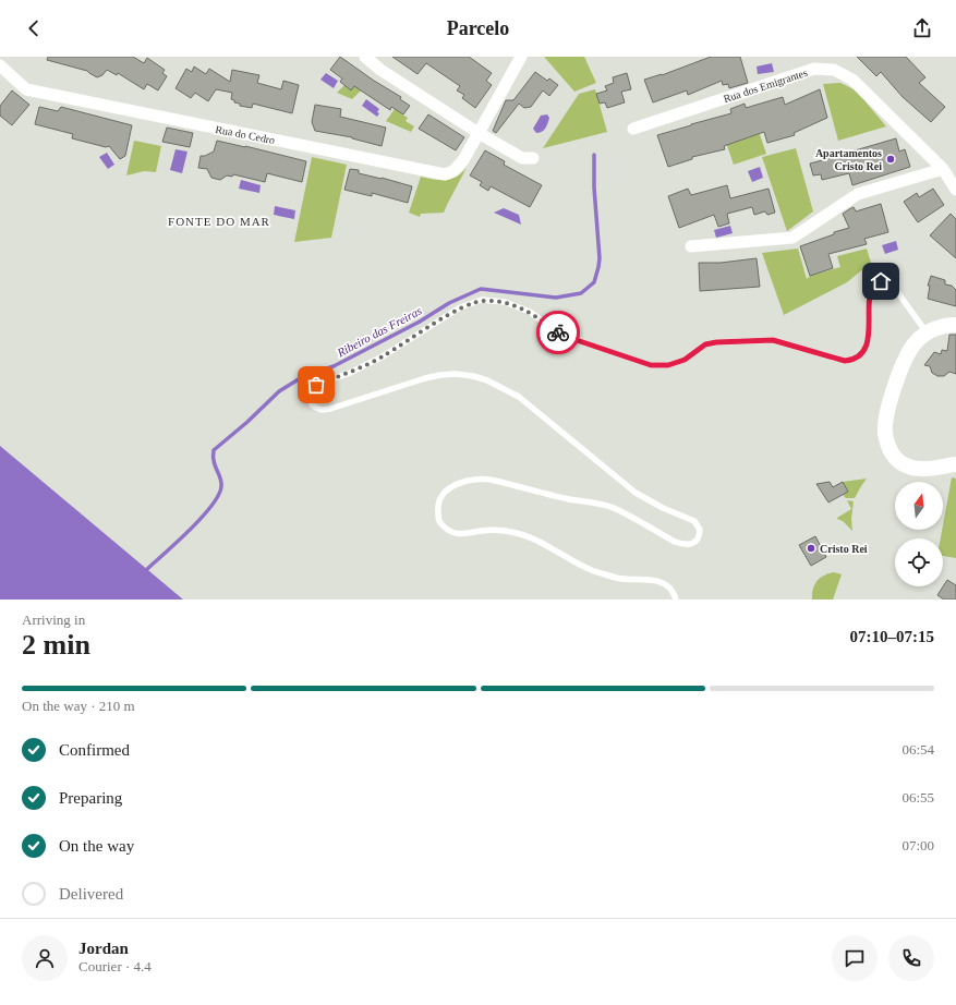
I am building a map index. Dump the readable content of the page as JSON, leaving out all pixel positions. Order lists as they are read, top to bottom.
{
  "streets": {
    "street": ["Rua dos Emigrantes", "Rua do Cedro"]
  },
  "districts": ["FONTE DO MAR"],
  "water": ["Ribeiro das Freiras"],
  "places": ["Apartamentos Cristo Rei", "Cristo Rei"],
  "north": "top",
  "page": {
    "header": "Parcelo",
    "heading": ["2 min", "Arriving in", "07:10–07:15"],
    "panel": ["Jordan", "Courier · 4.4"],
    "bar": "On the way · 210 m",
    "list": [
      ["Confirmed", "06:54"],
      ["Preparing", "06:55"],
      ["On the way", "07:00"],
      "Delivered"
    ]
  }
}
